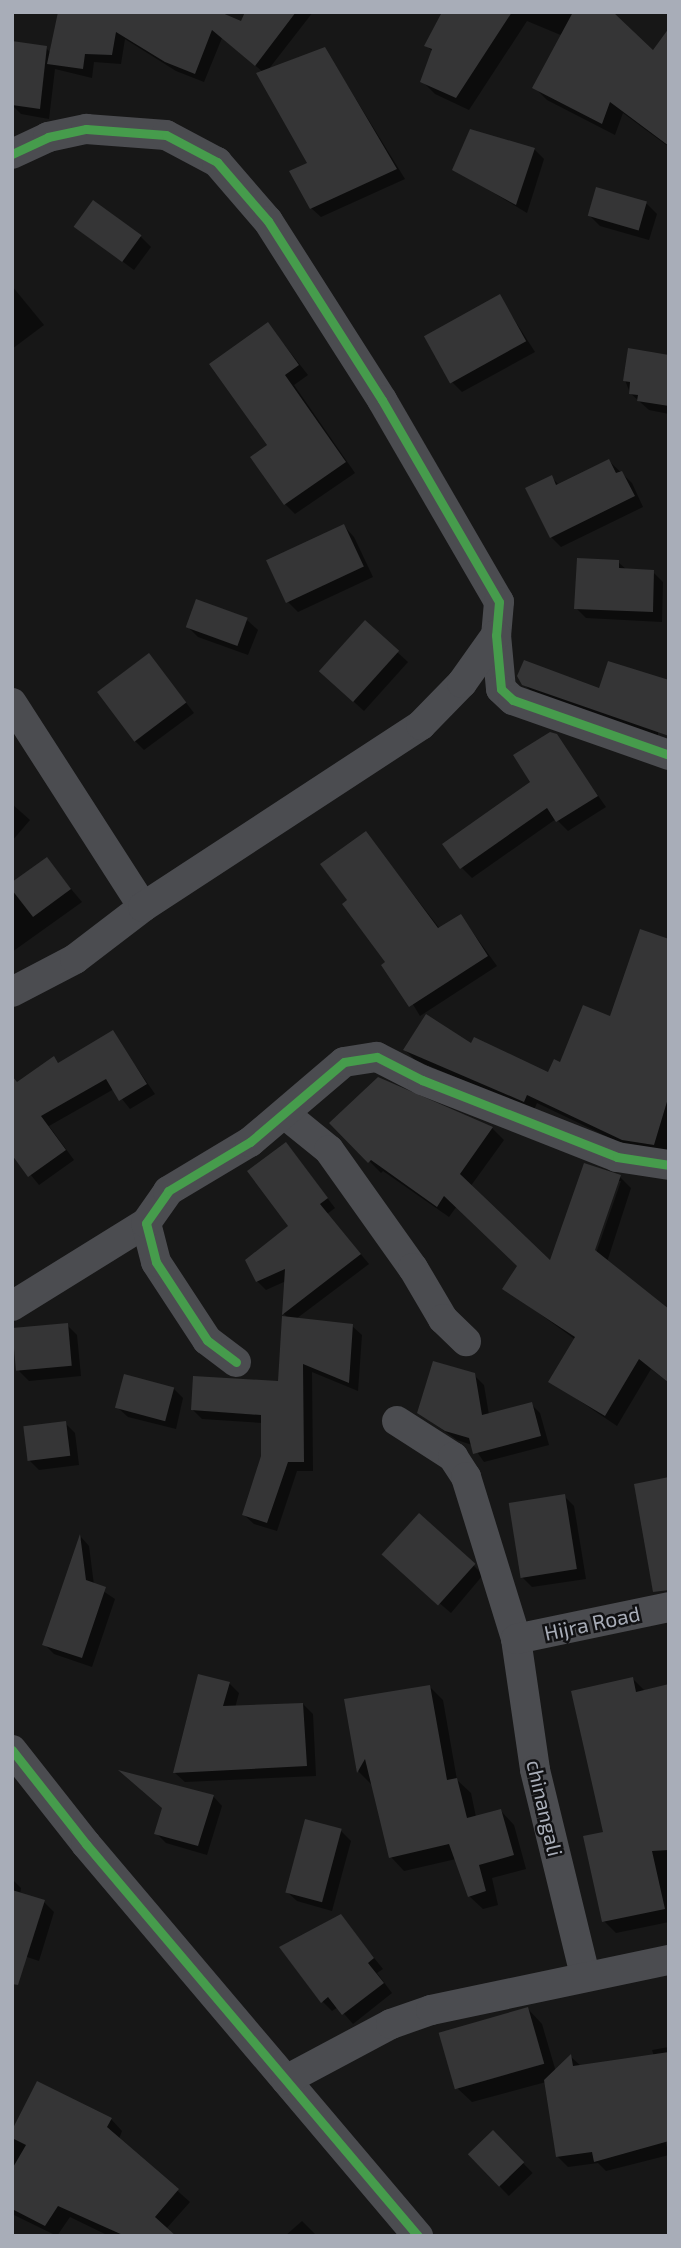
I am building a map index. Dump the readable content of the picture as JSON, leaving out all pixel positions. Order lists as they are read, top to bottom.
{
  "streets": {
    "street": ["Hijra Road", "chinangali"]
  },
  "crossings": [
    ["Hijra Road", "chinangali"]
  ]
}
